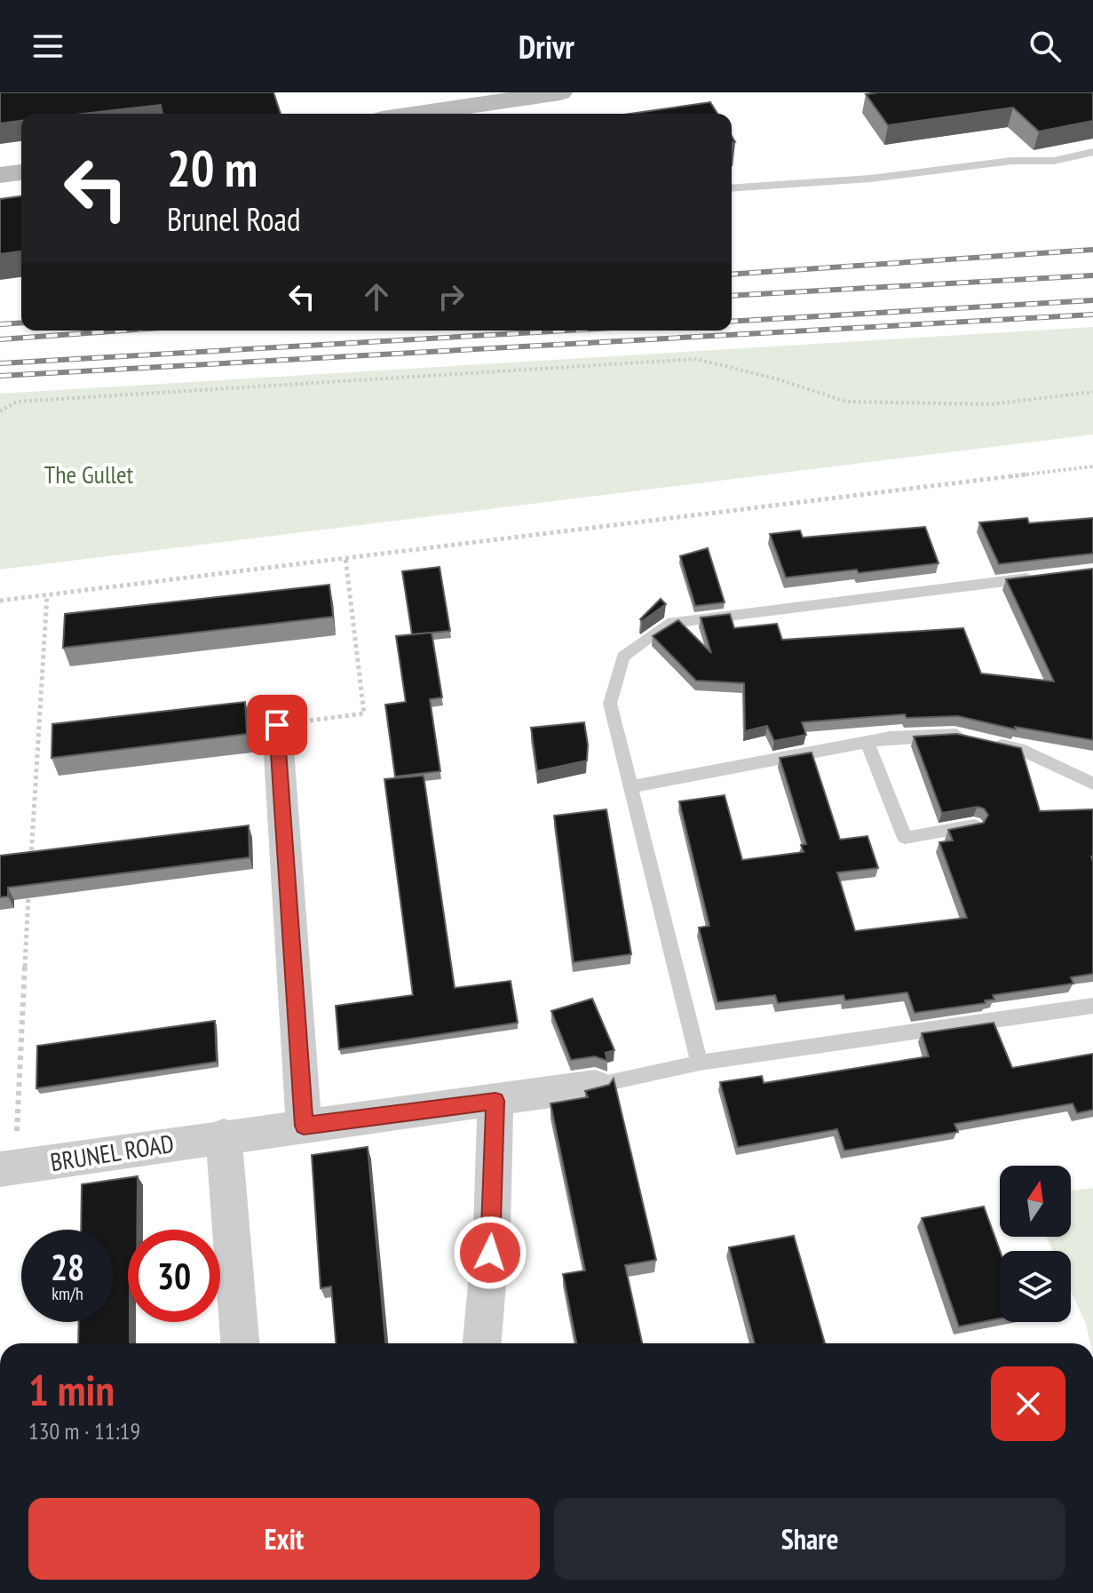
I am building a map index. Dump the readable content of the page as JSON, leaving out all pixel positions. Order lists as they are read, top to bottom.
{
  "streets": {
    "street": ["BRUNEL ROAD"]
  },
  "parks": ["The Gullet"],
  "north": "top",
  "page": {
    "header": "Drivr",
    "turn": ["20 m", "Brunel Road"],
    "speed": "28 km/h",
    "limit": "30",
    "heading": ["1 min", "130 m · 11:19"],
    "buttons": ["Exit", "Share"]
  }
}
